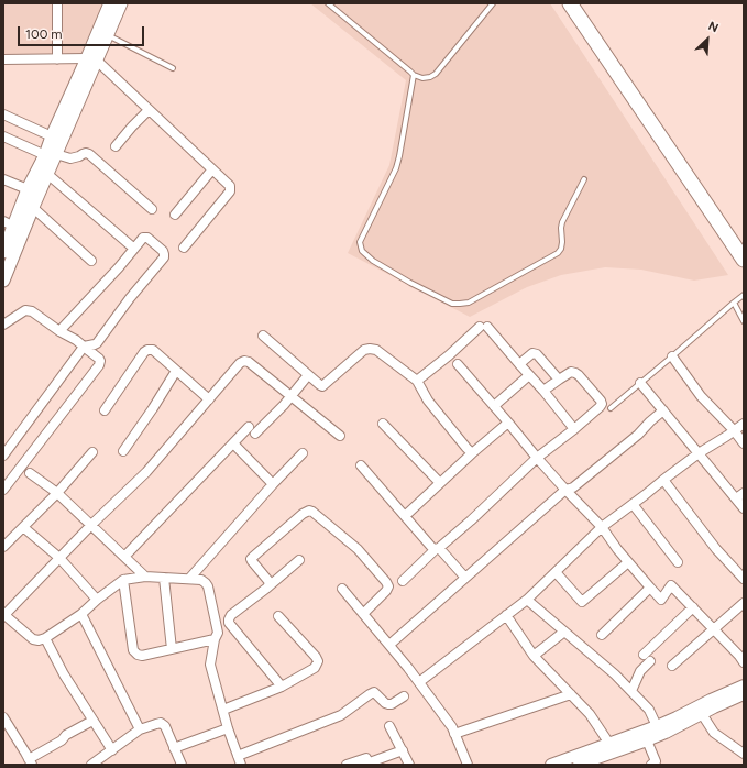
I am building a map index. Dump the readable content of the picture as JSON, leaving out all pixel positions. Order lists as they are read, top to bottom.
{
  "scale_bar": "100 m",
  "north": "top right"
}
